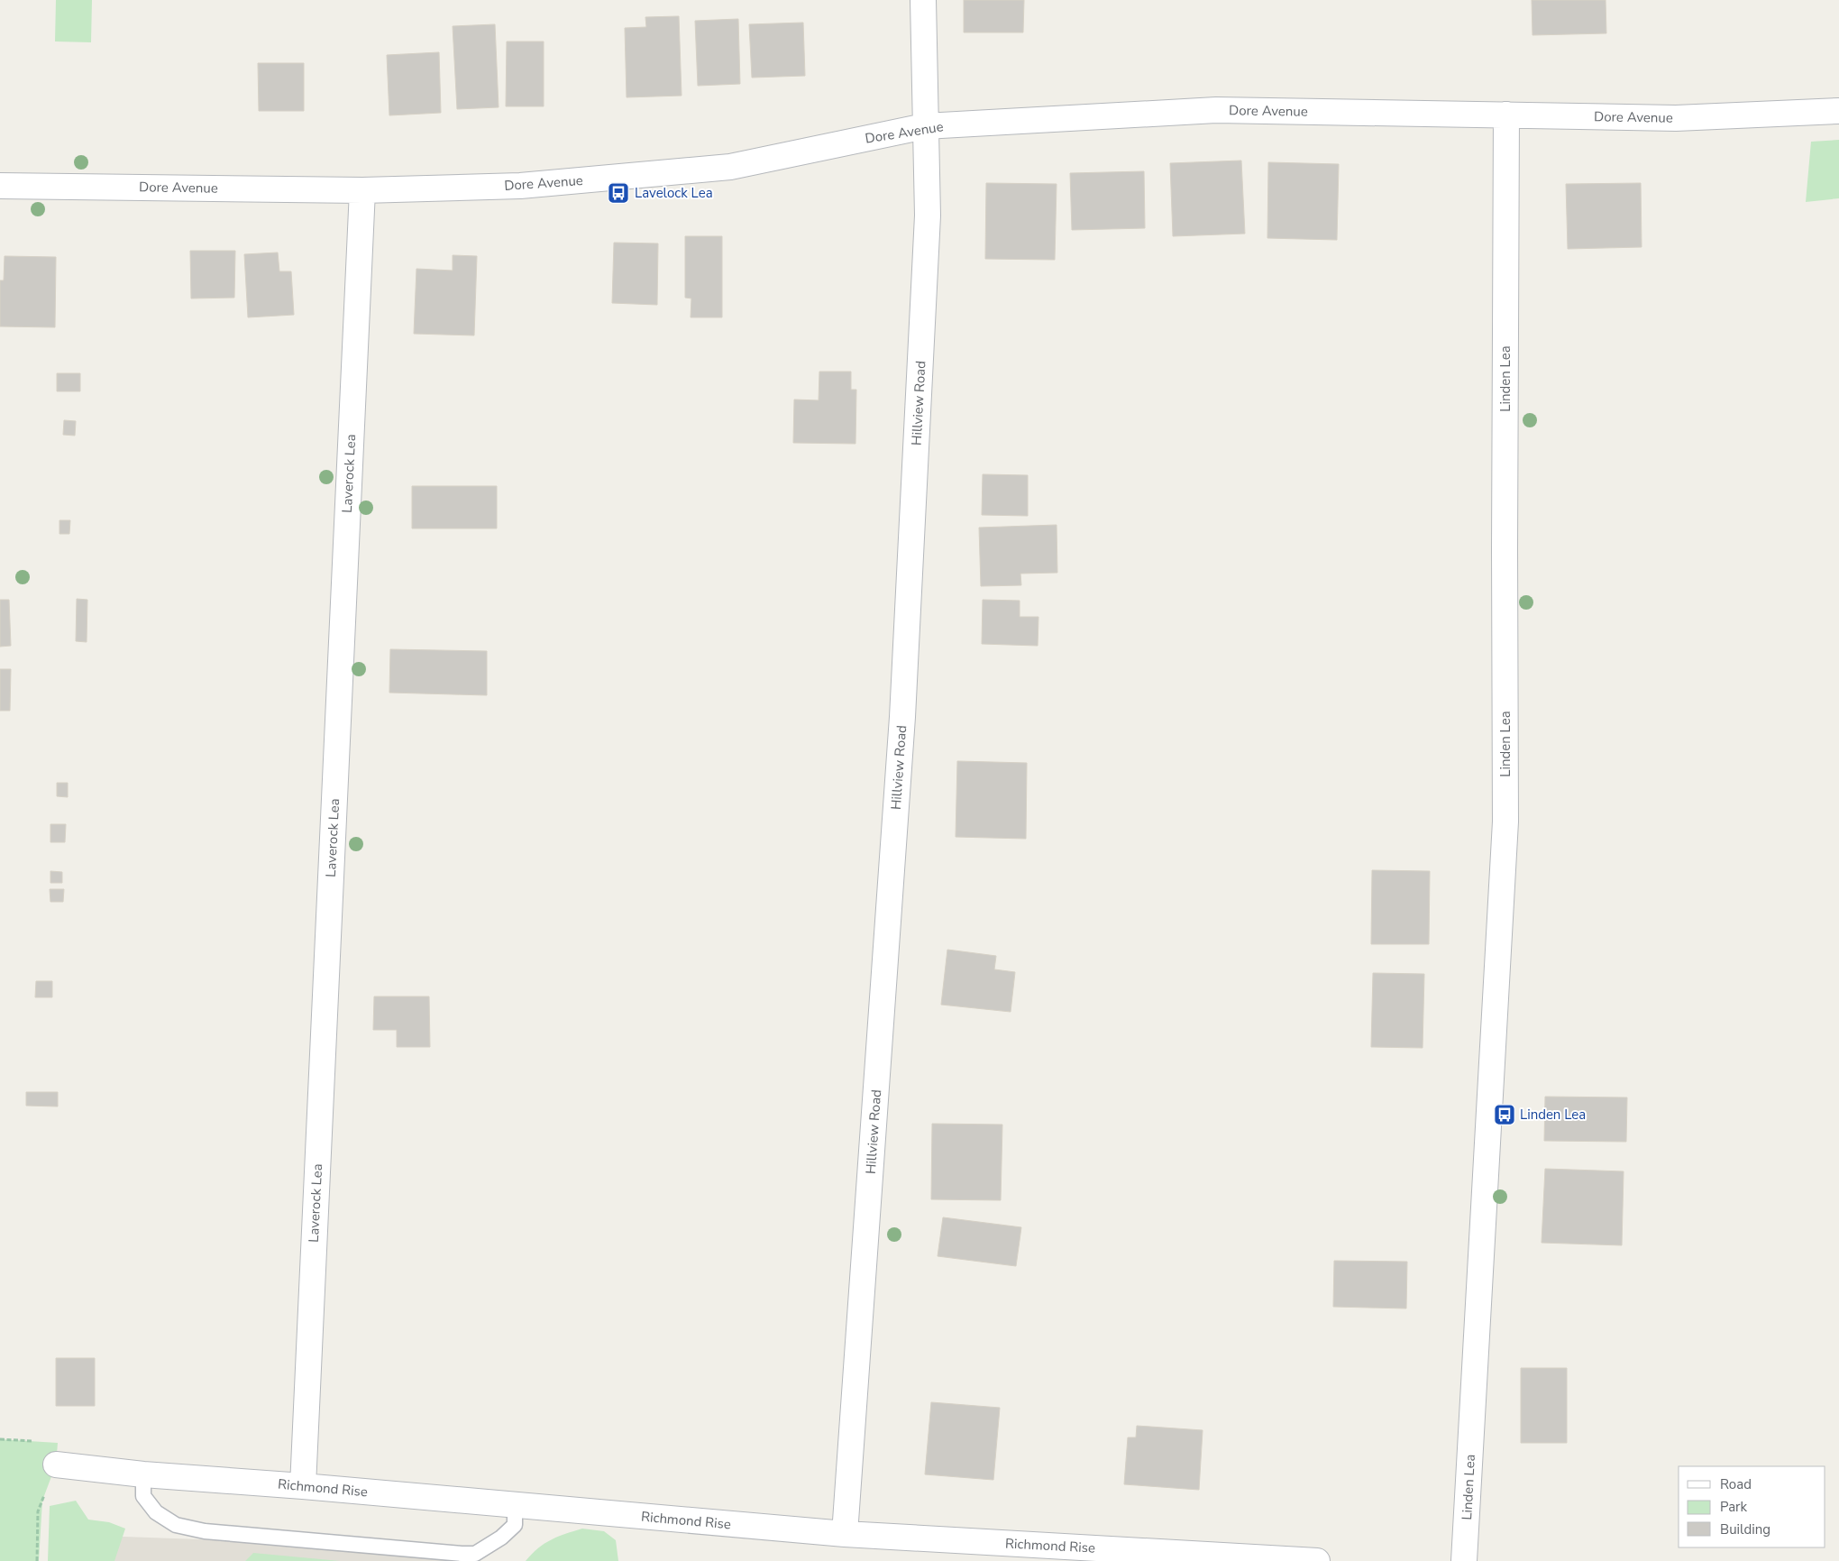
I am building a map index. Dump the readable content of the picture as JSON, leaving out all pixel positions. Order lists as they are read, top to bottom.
{
  "streets": {
    "street": [
      "Dore Avenue",
      "Linden Lea",
      "Hillview Road",
      "Laverock Lea",
      "Richmond Rise"
    ]
  },
  "crossings": [
    ["Dore Avenue", "Linden Lea"],
    ["Dore Avenue", "Hillview Road"],
    ["Dore Avenue", "Laverock Lea"],
    ["Hillview Road", "Richmond Rise"],
    ["Laverock Lea", "Richmond Rise"]
  ],
  "places": {
    "bus stop": ["Lavelock Lea", "Linden Lea"]
  },
  "legend": ["Road", "Park", "Building"]
}
